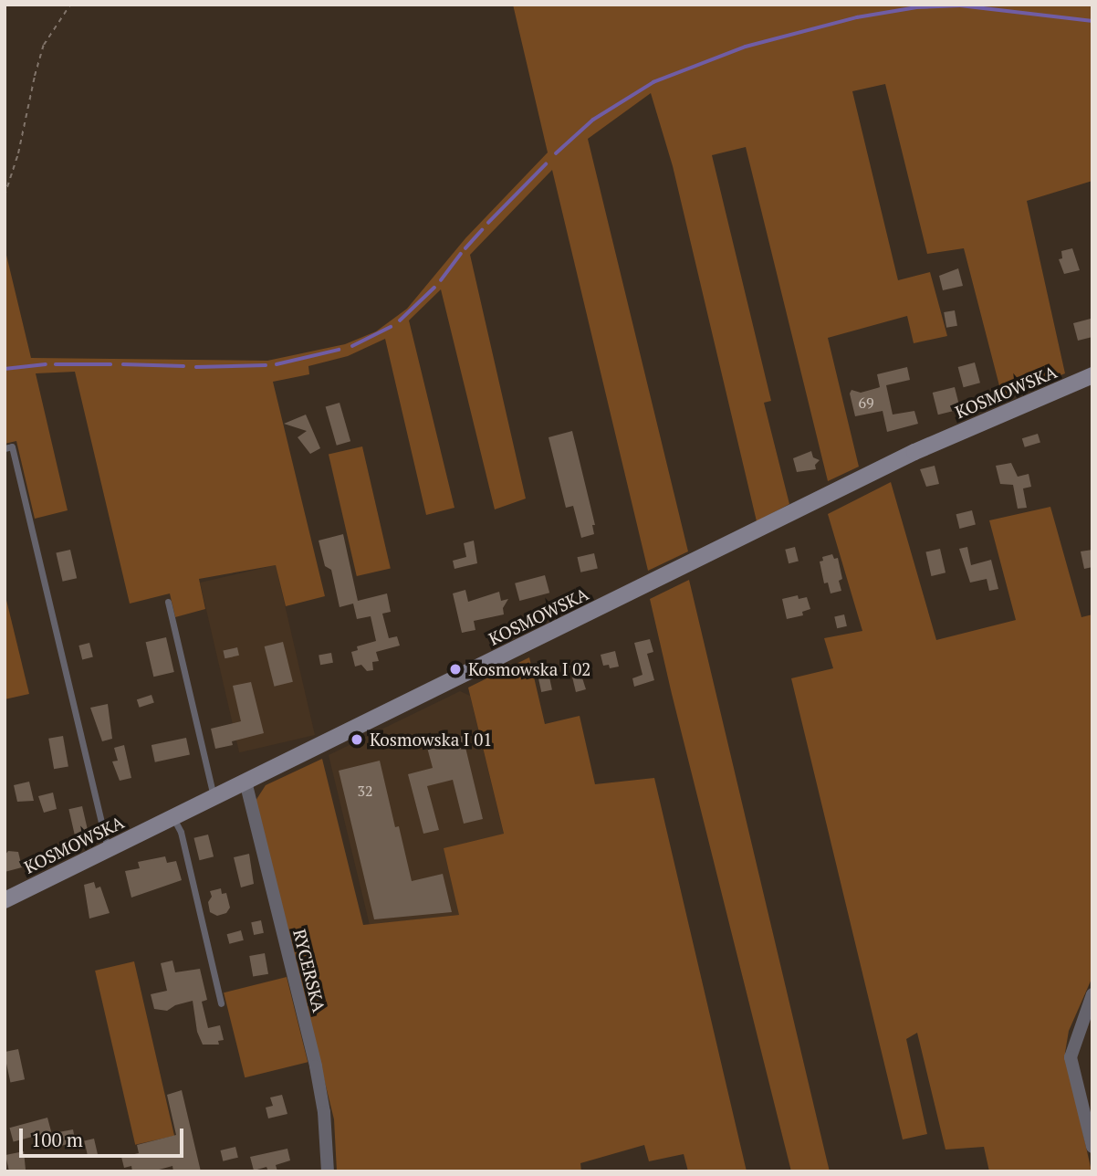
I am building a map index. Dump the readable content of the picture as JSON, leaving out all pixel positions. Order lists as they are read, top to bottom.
{
  "streets": {
    "street": ["KOSMOWSKA", "RYCERSKA"]
  },
  "crossings": [
    ["KOSMOWSKA", "RYCERSKA"]
  ],
  "places": ["Kosmowska I 02", "Kosmowska I 01"],
  "house_numbers": ["69", "32"],
  "scale_bar": "100 m"
}
